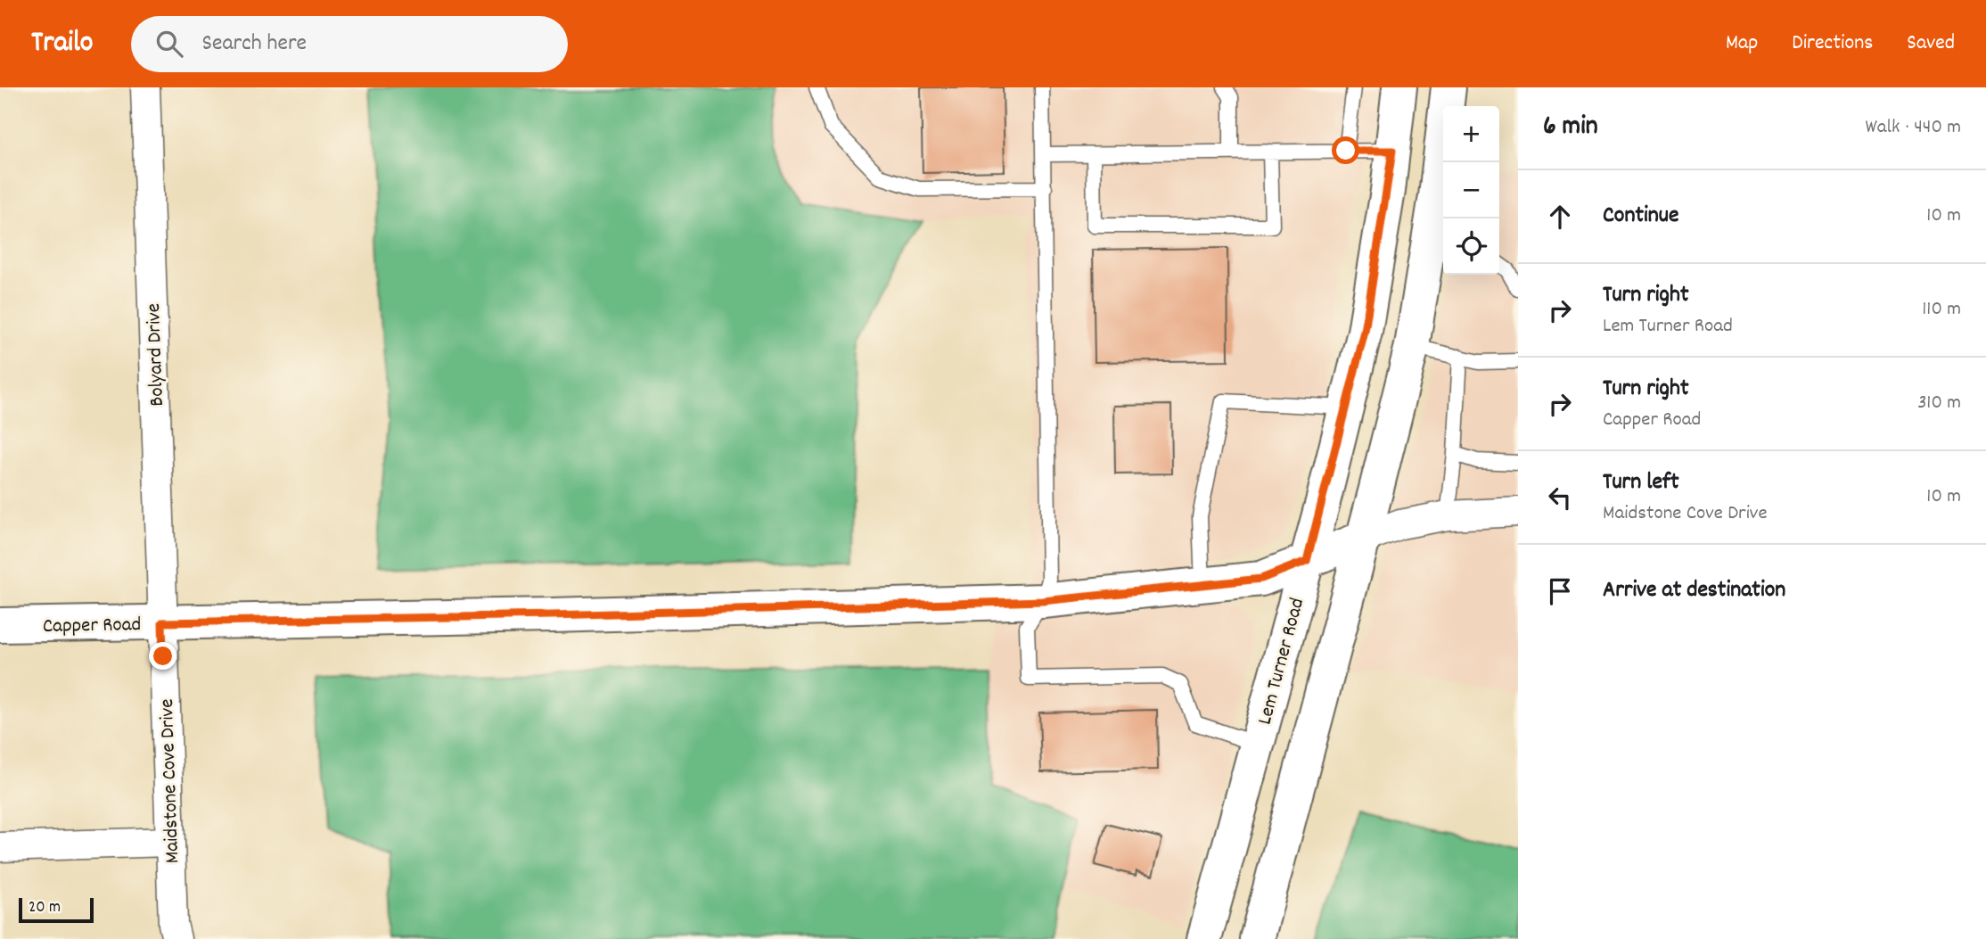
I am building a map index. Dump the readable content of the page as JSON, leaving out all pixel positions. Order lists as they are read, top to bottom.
{
  "streets": {
    "main road": ["Capper Road", "Lem Turner Road"],
    "street": ["Bolyard Drive", "Maidstone Cove Drive"]
  },
  "crossings": [
    ["Bolyard Drive", "Capper Road"],
    ["Bolyard Drive", "Maidstone Cove Drive"],
    ["Capper Road", "Lem Turner Road"],
    ["Capper Road", "Maidstone Cove Drive"]
  ],
  "scale_bar": "20 m",
  "page": {
    "header": "Trailo",
    "search": "Search here",
    "nav": ["Map", "Directions", "Saved"],
    "heading": ["6 min", "Walk · 440 m"],
    "map_buttons": ["+", "−"],
    "list": [
      ["Continue", "10 m"],
      ["Turn right", "Lem Turner Road", "110 m"],
      ["Turn right", "Capper Road", "310 m"],
      ["Turn left", "Maidstone Cove Drive", "10 m"],
      "Arrive at destination"
    ],
    "scale": "20 m"
  }
}
